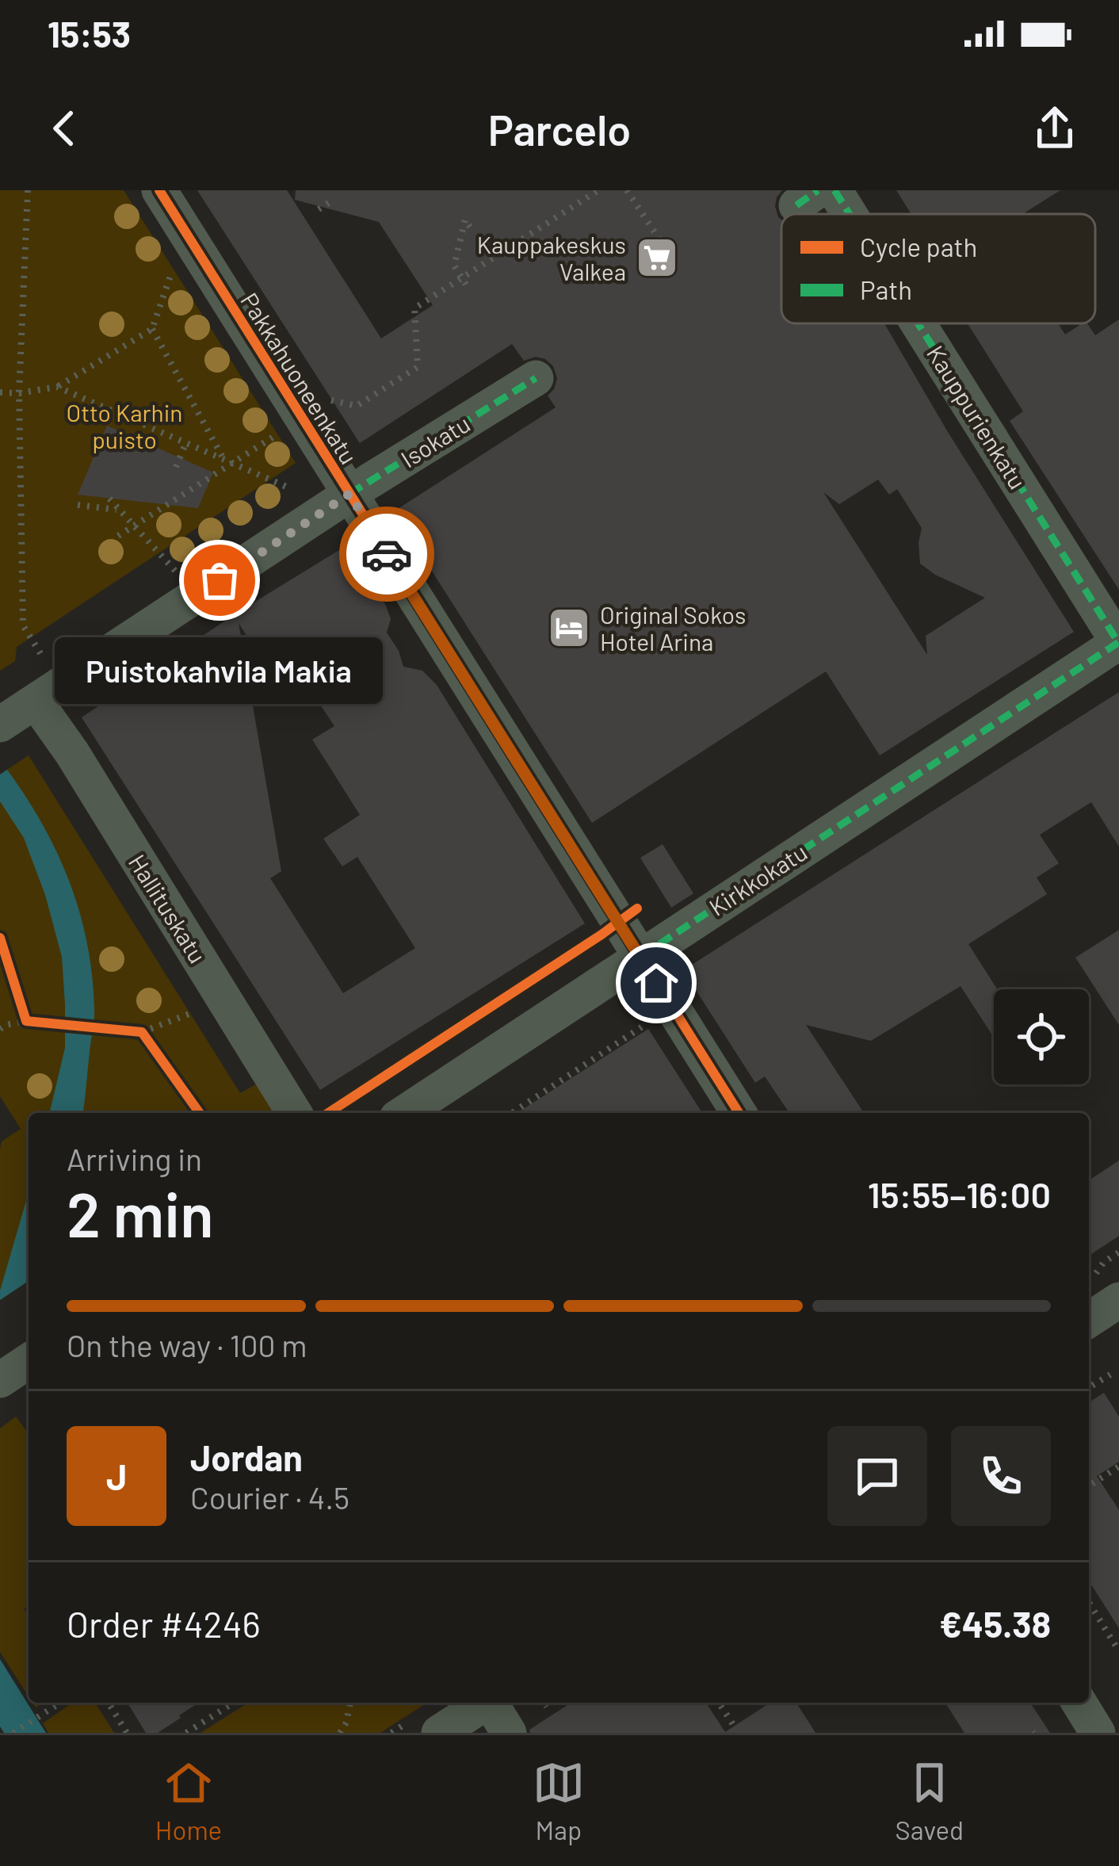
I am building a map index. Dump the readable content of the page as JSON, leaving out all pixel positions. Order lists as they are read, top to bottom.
{
  "streets": {
    "street": [
      "Pakkahuoneenkatu",
      "Kauppurienkatu",
      "Isokatu",
      "Kirkkokatu",
      "Hallituskatu"
    ]
  },
  "crossings": [
    ["Pakkahuoneenkatu", "Isokatu"],
    ["Pakkahuoneenkatu", "Kirkkokatu"],
    ["Kauppurienkatu", "Kirkkokatu"]
  ],
  "parks": ["Otto Karhin puisto"],
  "places": {
    "supermarket": ["Kauppakeskus Valkea"],
    "other": ["Puistokahvila Makia"],
    "hotel": ["Original Sokos Hotel Arina"]
  },
  "legend": ["Cycle path", "Path"],
  "page": {
    "status": "15:53",
    "header": "Parcelo",
    "bubble": "Puistokahvila Makia",
    "heading": ["2 min", "Arriving in", "15:55–16:00"],
    "panel": [
      "Jordan",
      "Courier · 4.5",
      "Order #4246",
      "€45.38"
    ],
    "bar": "On the way · 100 m",
    "round": "J",
    "tabs": ["Home", "Map", "Saved"]
  }
}
